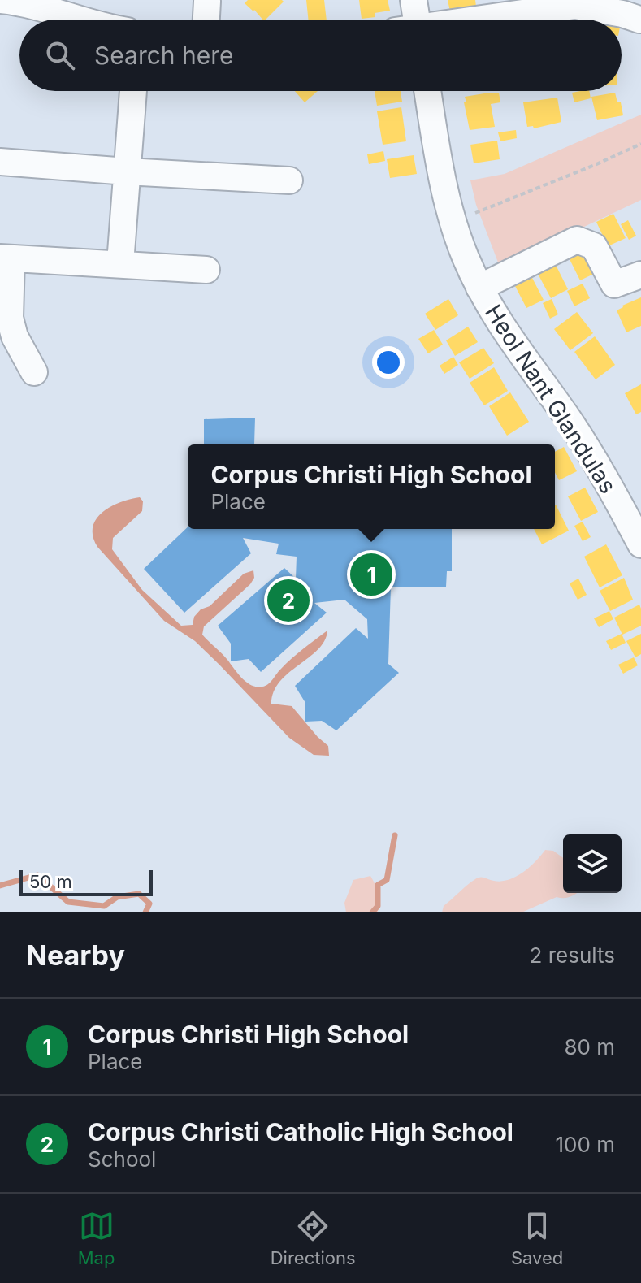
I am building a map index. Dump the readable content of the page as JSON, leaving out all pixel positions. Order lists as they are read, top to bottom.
{
  "streets": {
    "street": ["Heol Nant Glandulas"]
  },
  "scale_bar": "50 m",
  "page": {
    "search": "Search here",
    "popup": ["Corpus Christi High School", "Place"],
    "pins": ["1", "2"],
    "scale": "50 m",
    "heading": ["Nearby", "2 results"],
    "list": [
      {
        "mark": "1",
        "name": "Corpus Christi High School",
        "note": "Place",
        "value": "80 m"
      },
      {
        "mark": "2",
        "name": "Corpus Christi Catholic High School",
        "note": "School",
        "value": "100 m"
      }
    ],
    "nav": ["Map", "Directions", "Saved"]
  }
}
